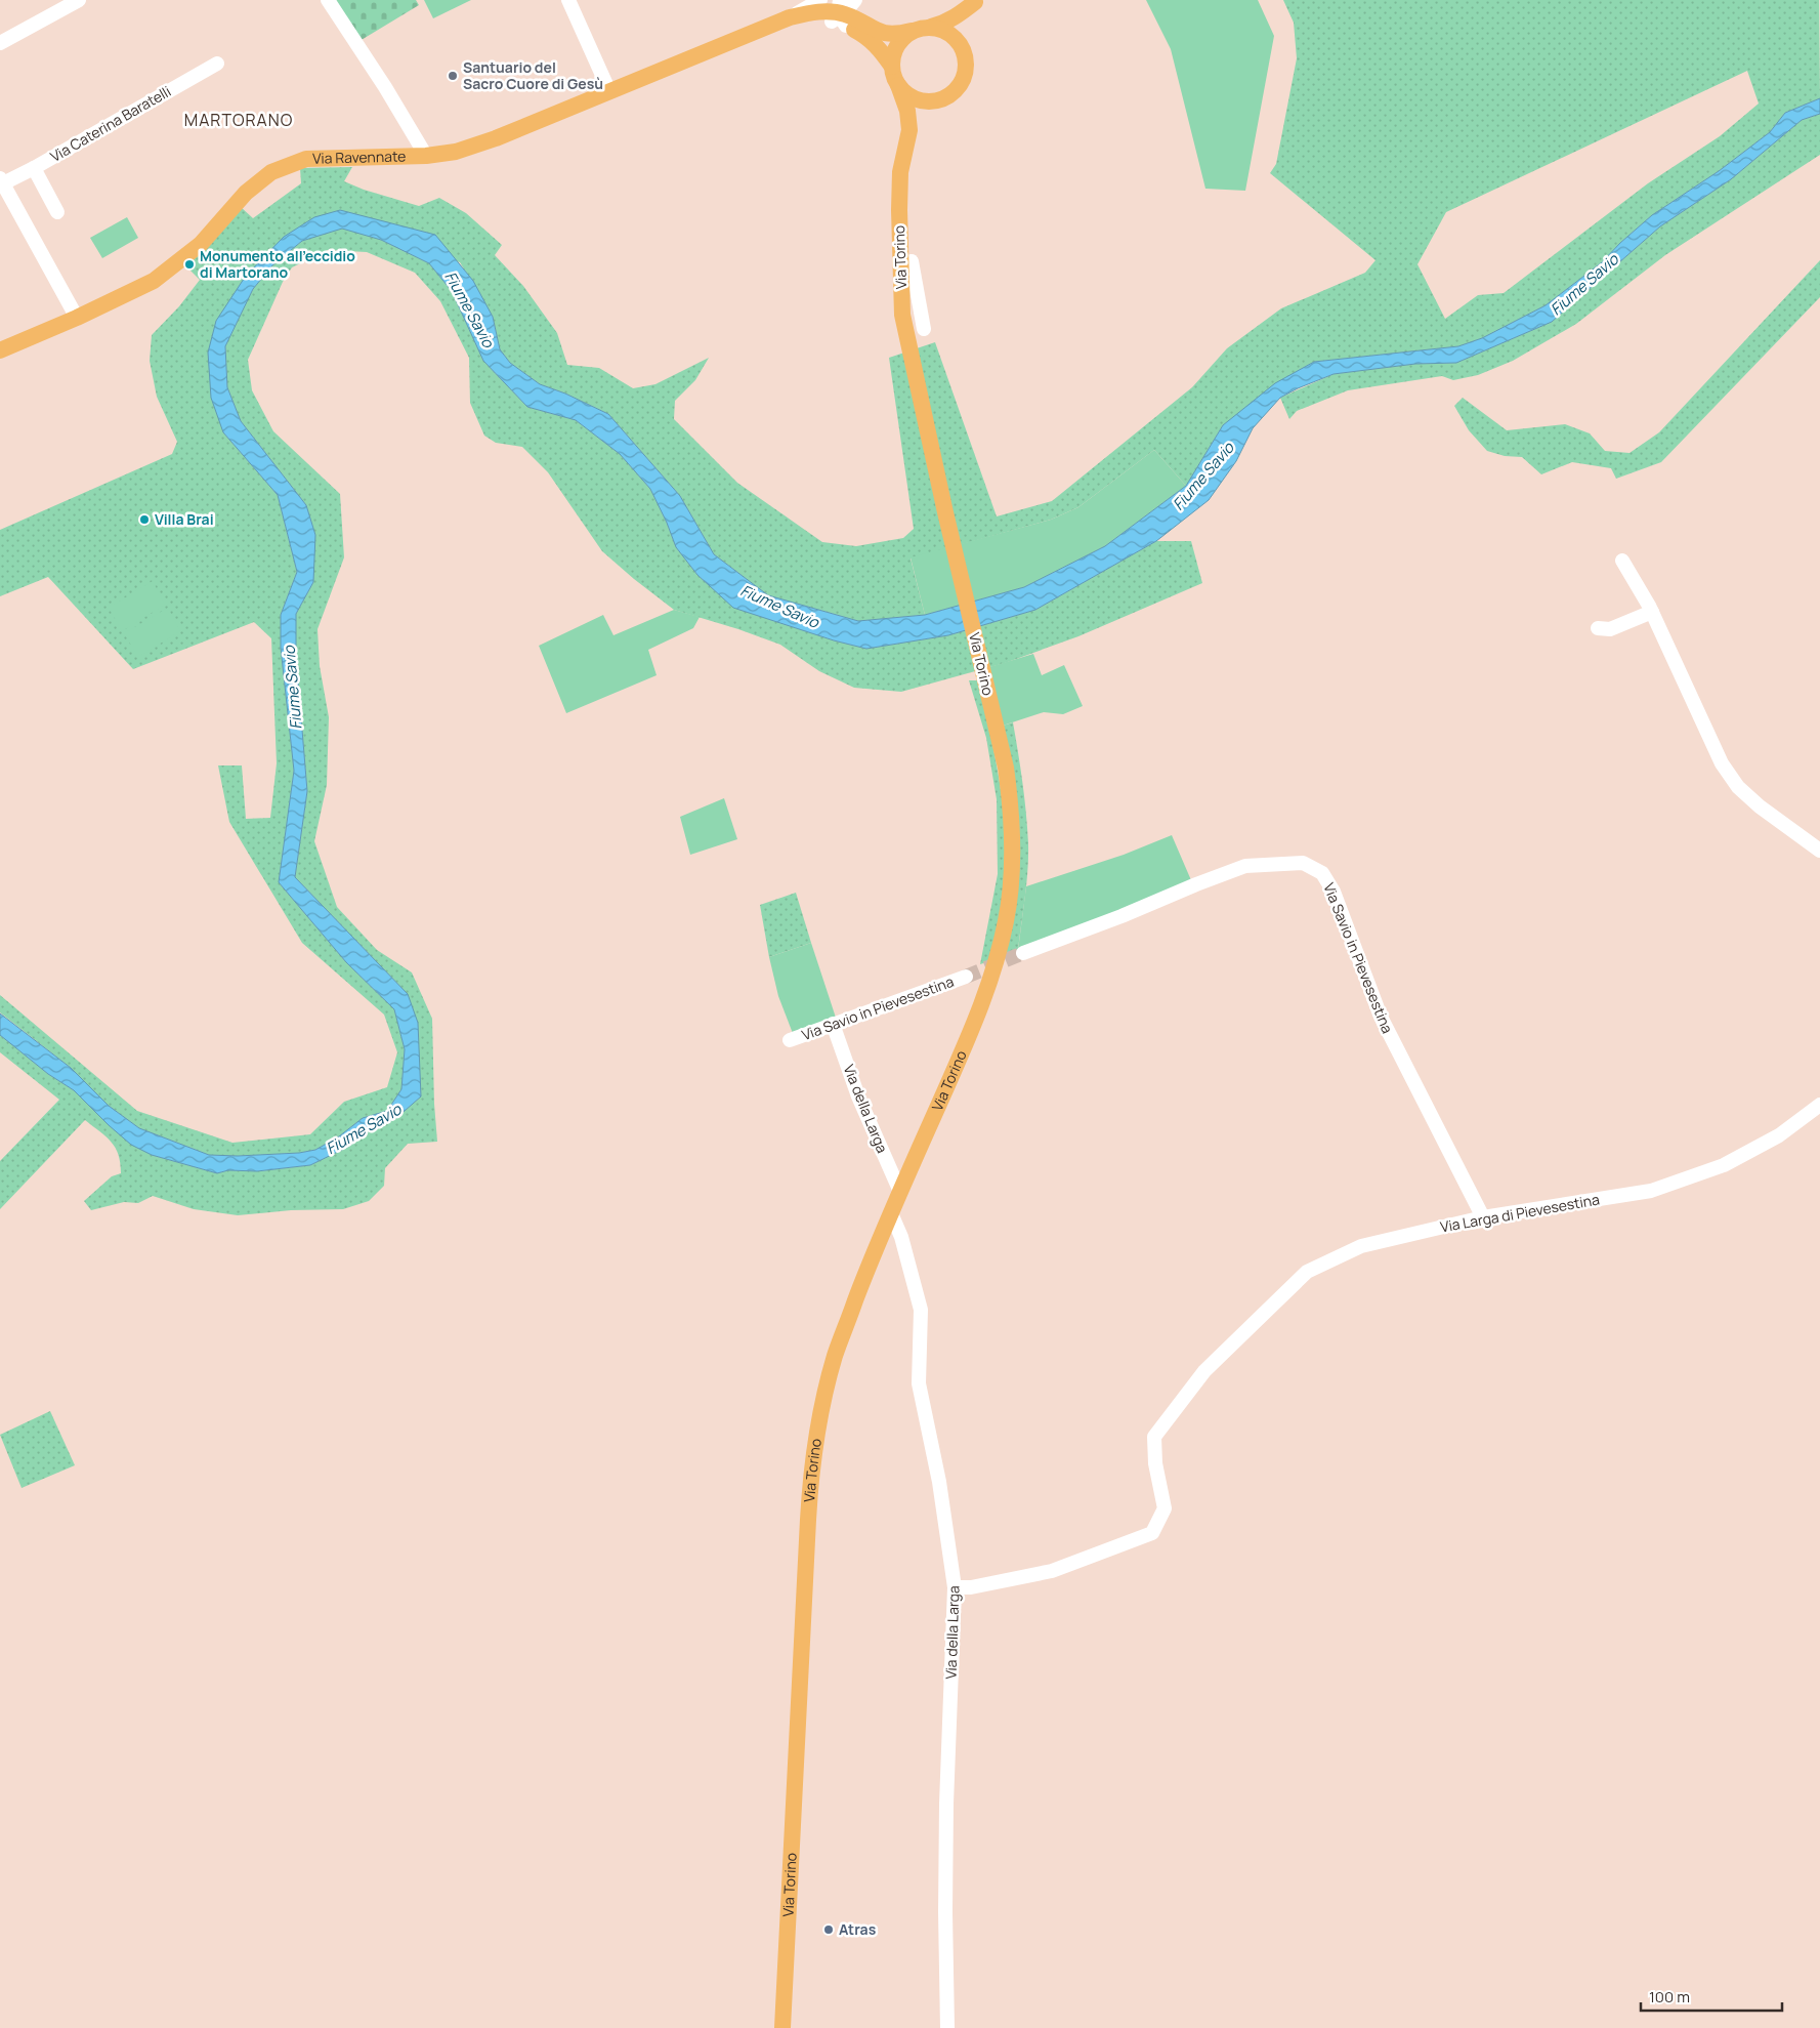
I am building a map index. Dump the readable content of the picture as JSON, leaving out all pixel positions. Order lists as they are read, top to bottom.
{
  "streets": {
    "main road": ["Via Ravennate", "Via Torino"],
    "street": [
      "Via Caterina Baratelli",
      "Via Savio in Pievesestina",
      "Via della Larga",
      "Via Larga di Pievesestina"
    ]
  },
  "crossings": [
    ["Via Ravennate", "Via Torino"],
    ["Via Torino", "Via della Larga"],
    ["Via Savio in Pievesestina", "Via della Larga"],
    ["Via Savio in Pievesestina", "Via Larga di Pievesestina"],
    ["Via della Larga", "Via Larga di Pievesestina"]
  ],
  "districts": ["MARTORANO"],
  "water": ["Fiume Savio"],
  "places": [
    "Santuario del Sacro Cuore di Gesù",
    "Monumento all'eccidio di Martorano",
    "Villa Brai",
    "Atras"
  ],
  "scale_bar": "100 m"
}
